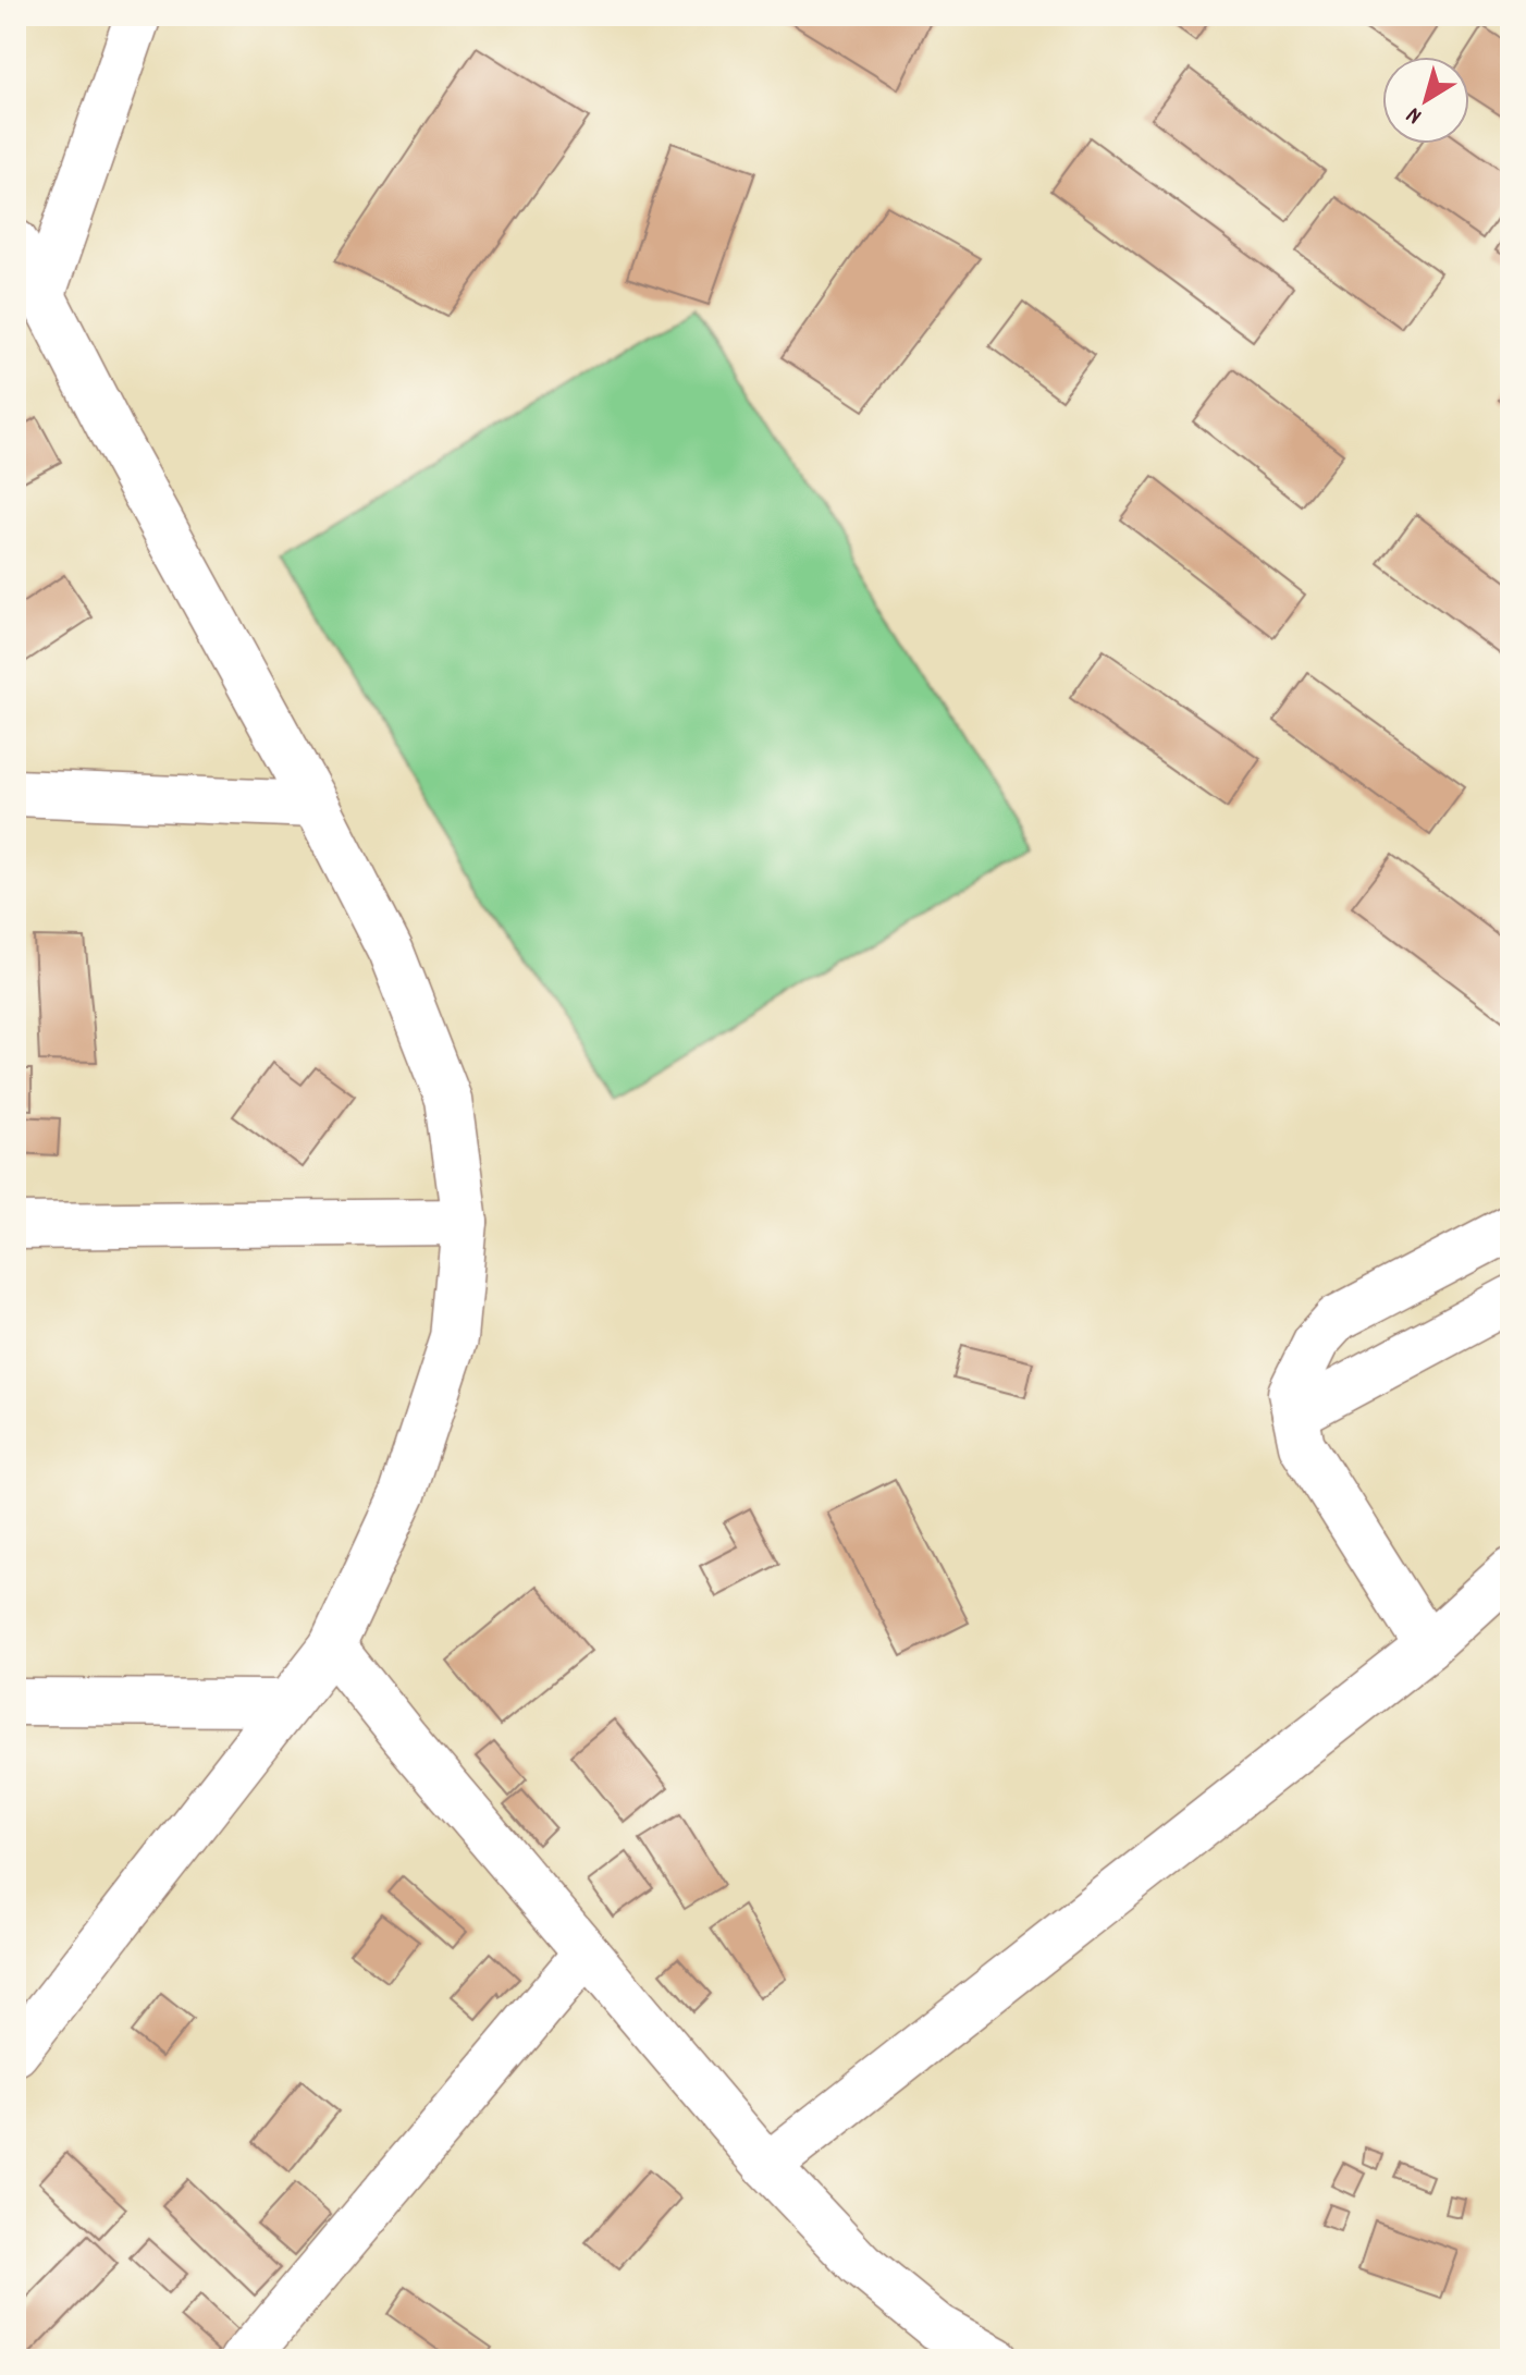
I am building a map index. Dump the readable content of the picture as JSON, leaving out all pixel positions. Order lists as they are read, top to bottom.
{
  "north": "bottom left"
}
